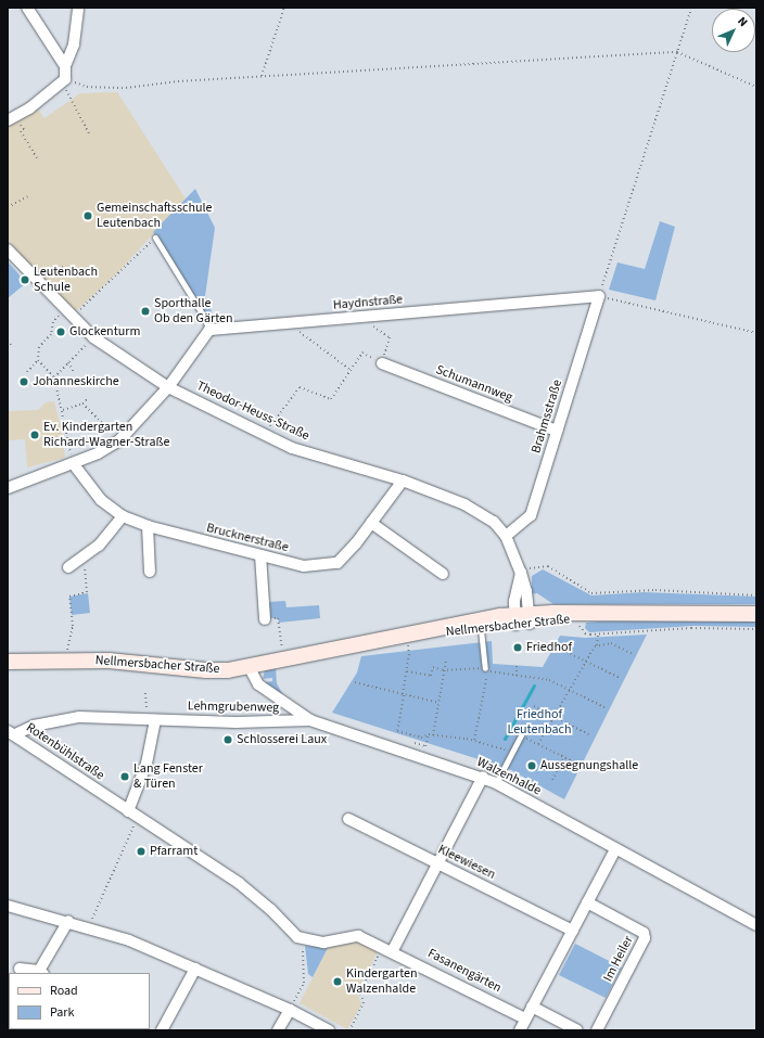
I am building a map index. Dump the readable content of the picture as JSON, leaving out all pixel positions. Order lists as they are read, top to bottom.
{
  "streets": {
    "street": [
      "Haydnstraße",
      "Schumannweg",
      "Theodor-Heuss-Straße",
      "Brahmsstraße",
      "Brucknerstraße",
      "Nellmersbacher Straße",
      "Lehmgrubenweg",
      "Rotenbühlstraße",
      "Walzenhalde",
      "Kleewiesen",
      "Im Heiler",
      "Fasanengärten"
    ]
  },
  "crossings": [
    ["Haydnstraße", "Brahmsstraße"],
    ["Schumannweg", "Brahmsstraße"],
    ["Theodor-Heuss-Straße", "Brahmsstraße"],
    ["Theodor-Heuss-Straße", "Brucknerstraße"],
    ["Theodor-Heuss-Straße", "Nellmersbacher Straße"],
    ["Nellmersbacher Straße", "Walzenhalde"],
    ["Lehmgrubenweg", "Rotenbühlstraße"],
    ["Lehmgrubenweg", "Walzenhalde"],
    ["Rotenbühlstraße", "Fasanengärten"]
  ],
  "parks": ["Friedhof Leutenbach"],
  "places": [
    "Gemeinschaftsschule Leutenbach",
    "Leutenbach Schule",
    "Sporthalle Ob den Gärten",
    "Glockenturm",
    "Johanneskirche",
    "Ev. Kindergarten Richard-Wagner-Straße",
    "Friedhof",
    "Schlosserei Laux",
    "Aussegnungshalle",
    "Lang Fenster & Türen",
    "Pfarramt",
    "Kindergarten Walzenhalde"
  ],
  "legend": ["Road", "Park"],
  "north": "top right"
}
